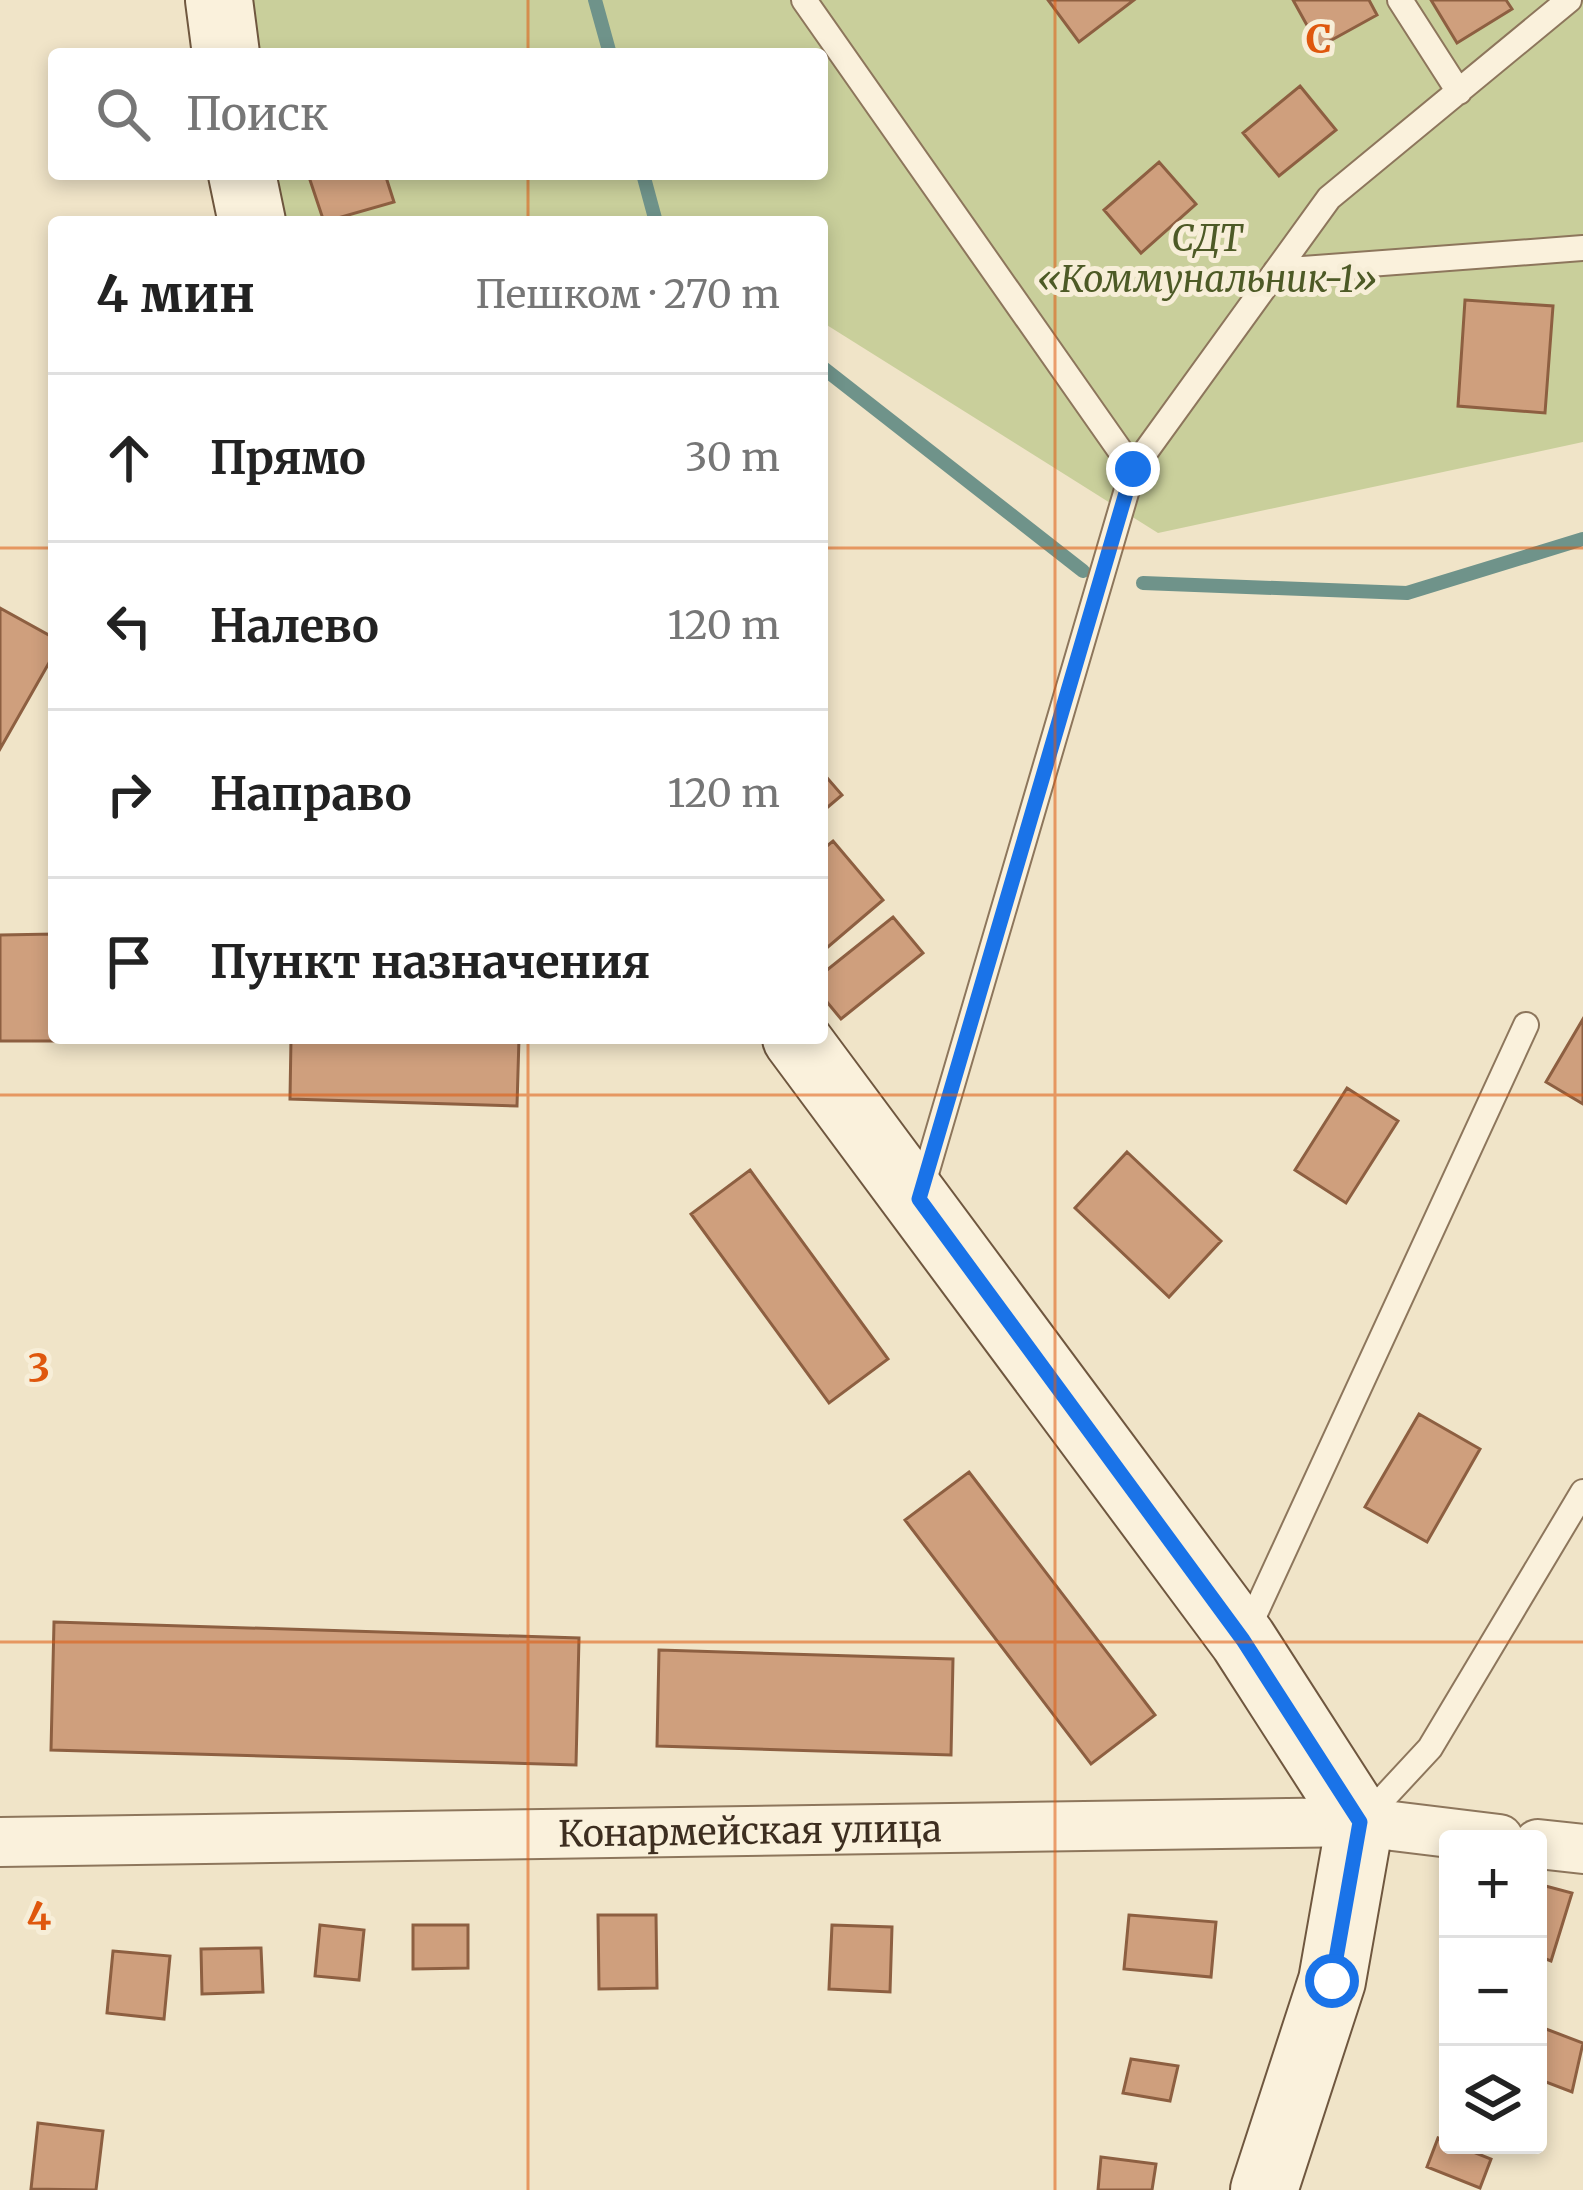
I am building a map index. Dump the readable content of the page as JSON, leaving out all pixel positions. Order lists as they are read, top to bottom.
{
  "streets": {
    "street": ["Конармейская улица"]
  },
  "parks": ["СДТ «Коммунальник-1»"],
  "page": {
    "search": "Поиск",
    "heading": ["4 мин", "Пешком · 270 m"],
    "list": [
      ["Прямо", "30 m"],
      ["Налево", "120 m"],
      ["Направо", "120 m"],
      "Пункт назначения"
    ],
    "map_buttons": ["+", "−"]
  },
  "grid": {
    "columns": ["C"],
    "rows": ["3", "4"]
  }
}
